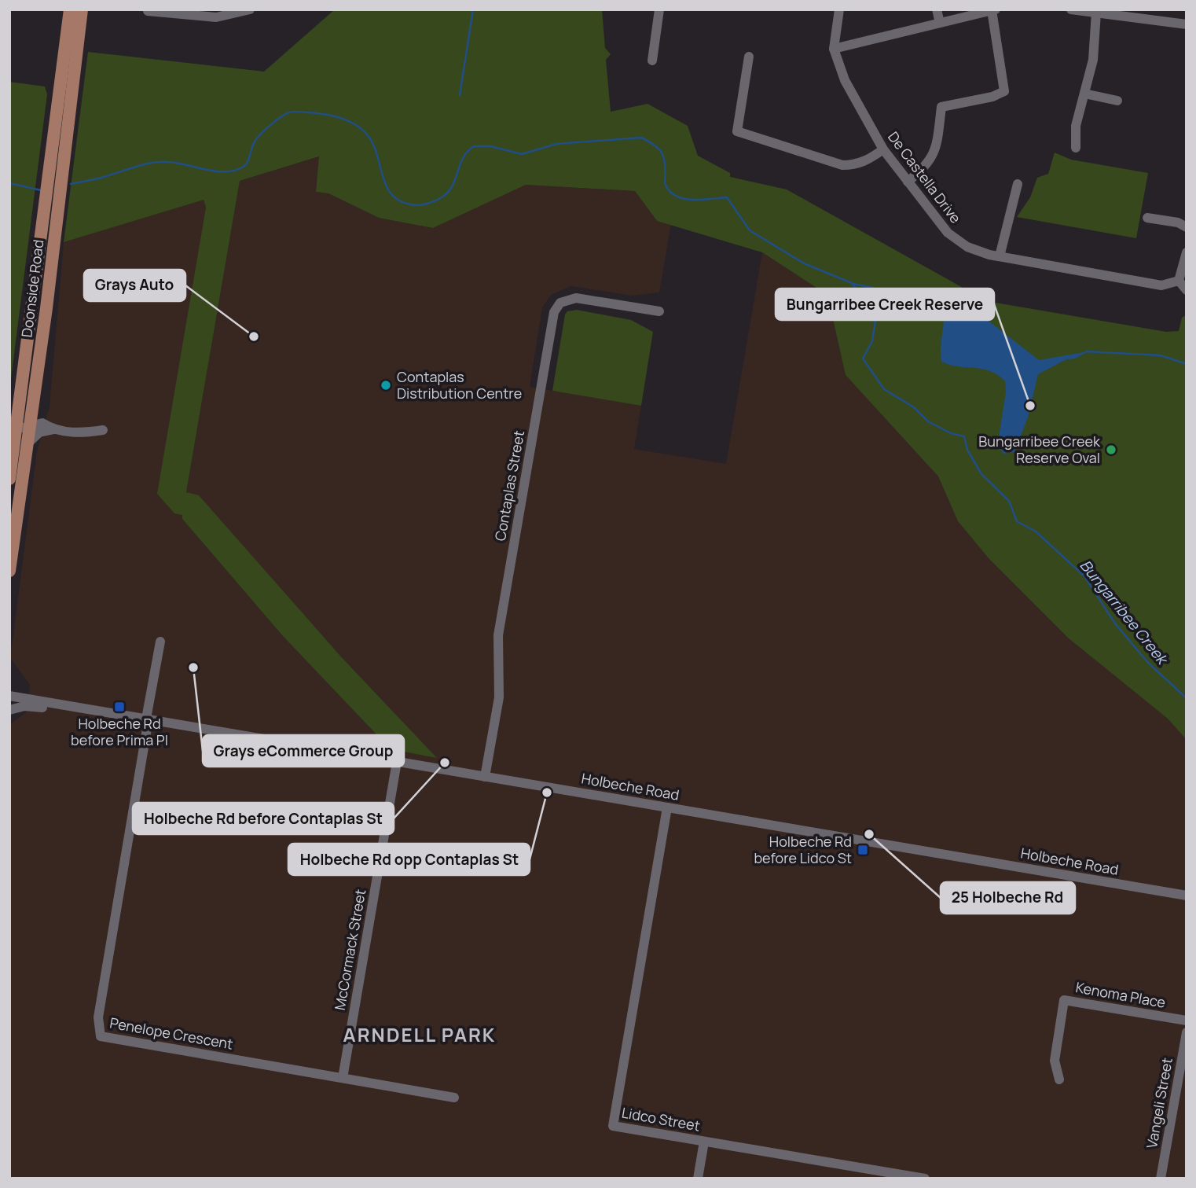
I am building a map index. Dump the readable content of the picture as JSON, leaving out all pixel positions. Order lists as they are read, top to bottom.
{
  "streets": {
    "main road": ["Doonside Road"],
    "street": [
      "De Castella Drive",
      "Contaplas Street",
      "Holbeche Road",
      "McCormack Street",
      "Kenoma Place",
      "Penelope Crescent",
      "Vangeli Street",
      "Lidco Street"
    ]
  },
  "crossings": [
    ["Contaplas Street", "Holbeche Road"],
    ["Holbeche Road", "McCormack Street"],
    ["Holbeche Road", "Penelope Crescent"],
    ["Holbeche Road", "Lidco Street"],
    ["McCormack Street", "Penelope Crescent"]
  ],
  "districts": ["ARNDELL PARK"],
  "water": ["Bungarribee Creek"],
  "places": {
    "other": [
      "Grays Auto",
      "Contaplas Distribution Centre",
      "Bungarribee Creek Reserve",
      "Bungarribee Creek Reserve Oval",
      "Grays eCommerce Group",
      "Holbeche Rd before Contaplas St",
      "Holbeche Rd opp Contaplas St",
      "25 Holbeche Rd"
    ],
    "transit": ["Holbeche Rd before Prima Pl", "Holbeche Rd before Lidco St"]
  }
}
